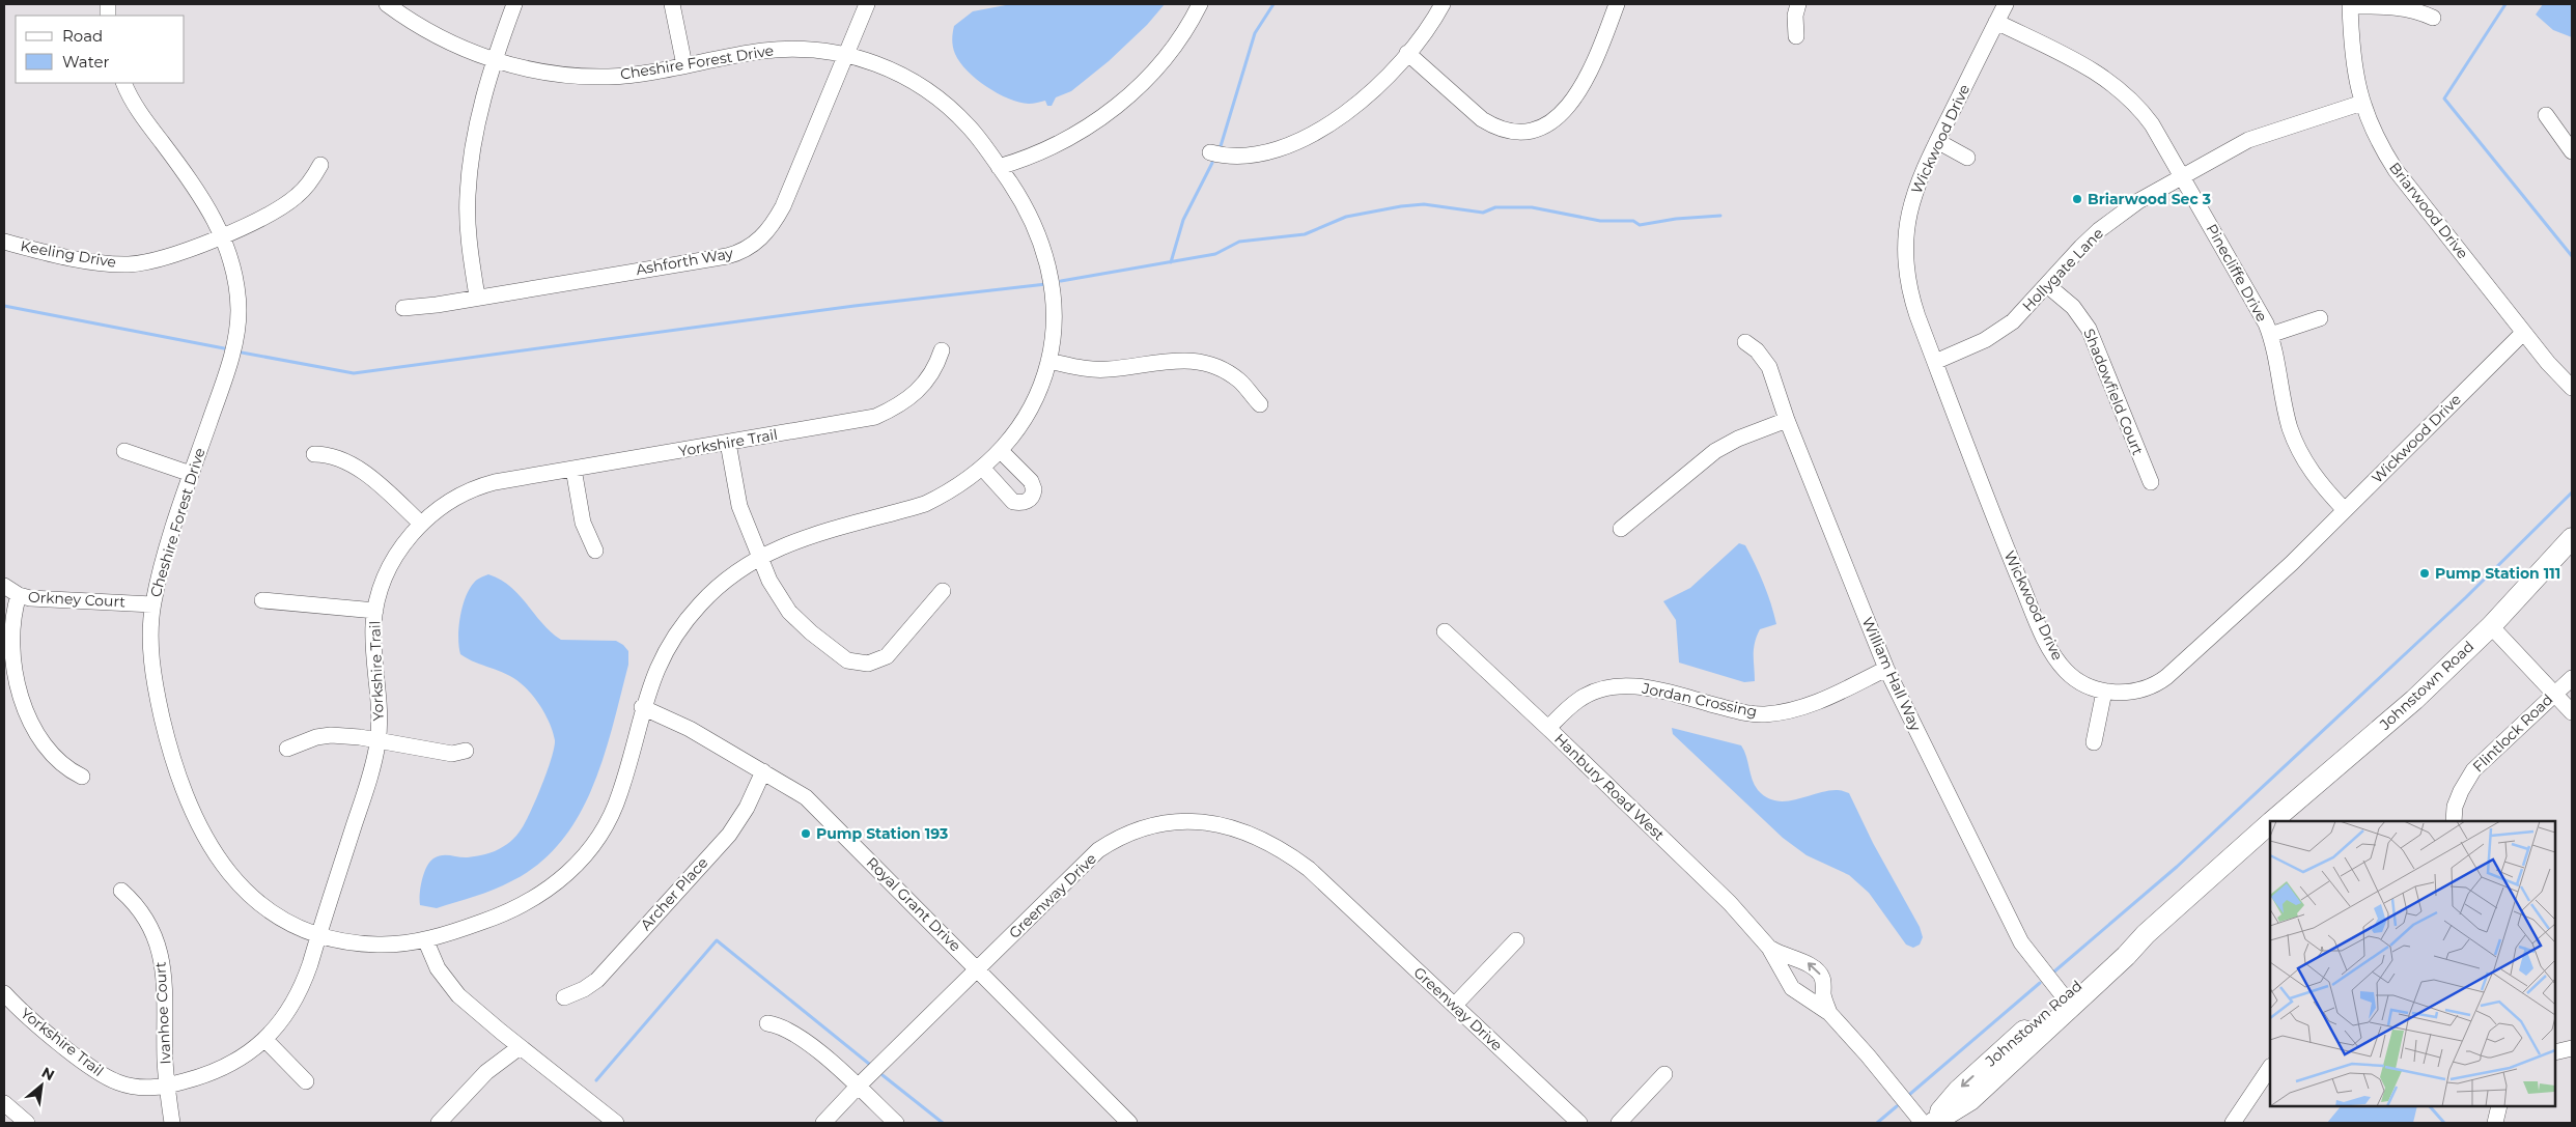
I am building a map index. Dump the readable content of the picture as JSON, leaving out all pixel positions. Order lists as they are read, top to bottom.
{
  "streets": {
    "main road": ["Johnstown Road"],
    "street": [
      "Cheshire Forest Drive",
      "Wickwood Drive",
      "Briarwood Drive",
      "Keeling Drive",
      "Ashforth Way",
      "Hollygate Lane",
      "Pinecliffe Drive",
      "Shadowfield Court",
      "Yorkshire Trail",
      "Orkney Court",
      "William Hall Way",
      "Jordan Crossing",
      "Flintlock Road",
      "Hanbury Road West",
      "Archer Place",
      "Greenway Drive",
      "Royal Grant Drive",
      "Ivanhoe Court"
    ]
  },
  "crossings": [
    ["Cheshire Forest Drive", "Keeling Drive"],
    ["Cheshire Forest Drive", "Ashforth Way"],
    ["Cheshire Forest Drive", "Yorkshire Trail"],
    ["Cheshire Forest Drive", "Orkney Court"],
    ["Cheshire Forest Drive", "Royal Grant Drive"],
    ["Wickwood Drive", "Briarwood Drive"],
    ["Wickwood Drive", "Hollygate Lane"],
    ["Wickwood Drive", "Pinecliffe Drive"],
    ["Briarwood Drive", "Hollygate Lane"],
    ["Hollygate Lane", "Pinecliffe Drive"],
    ["Hollygate Lane", "Shadowfield Court"],
    ["Yorkshire Trail", "Ivanhoe Court"],
    ["William Hall Way", "Johnstown Road"],
    ["William Hall Way", "Jordan Crossing"],
    ["Jordan Crossing", "Hanbury Road West"],
    ["Archer Place", "Royal Grant Drive"],
    ["Greenway Drive", "Royal Grant Drive"]
  ],
  "places": ["Briarwood Sec 3", "Pump Station 111", "Pump Station 193"],
  "legend": ["Road", "Water"],
  "north": "top right"
}
